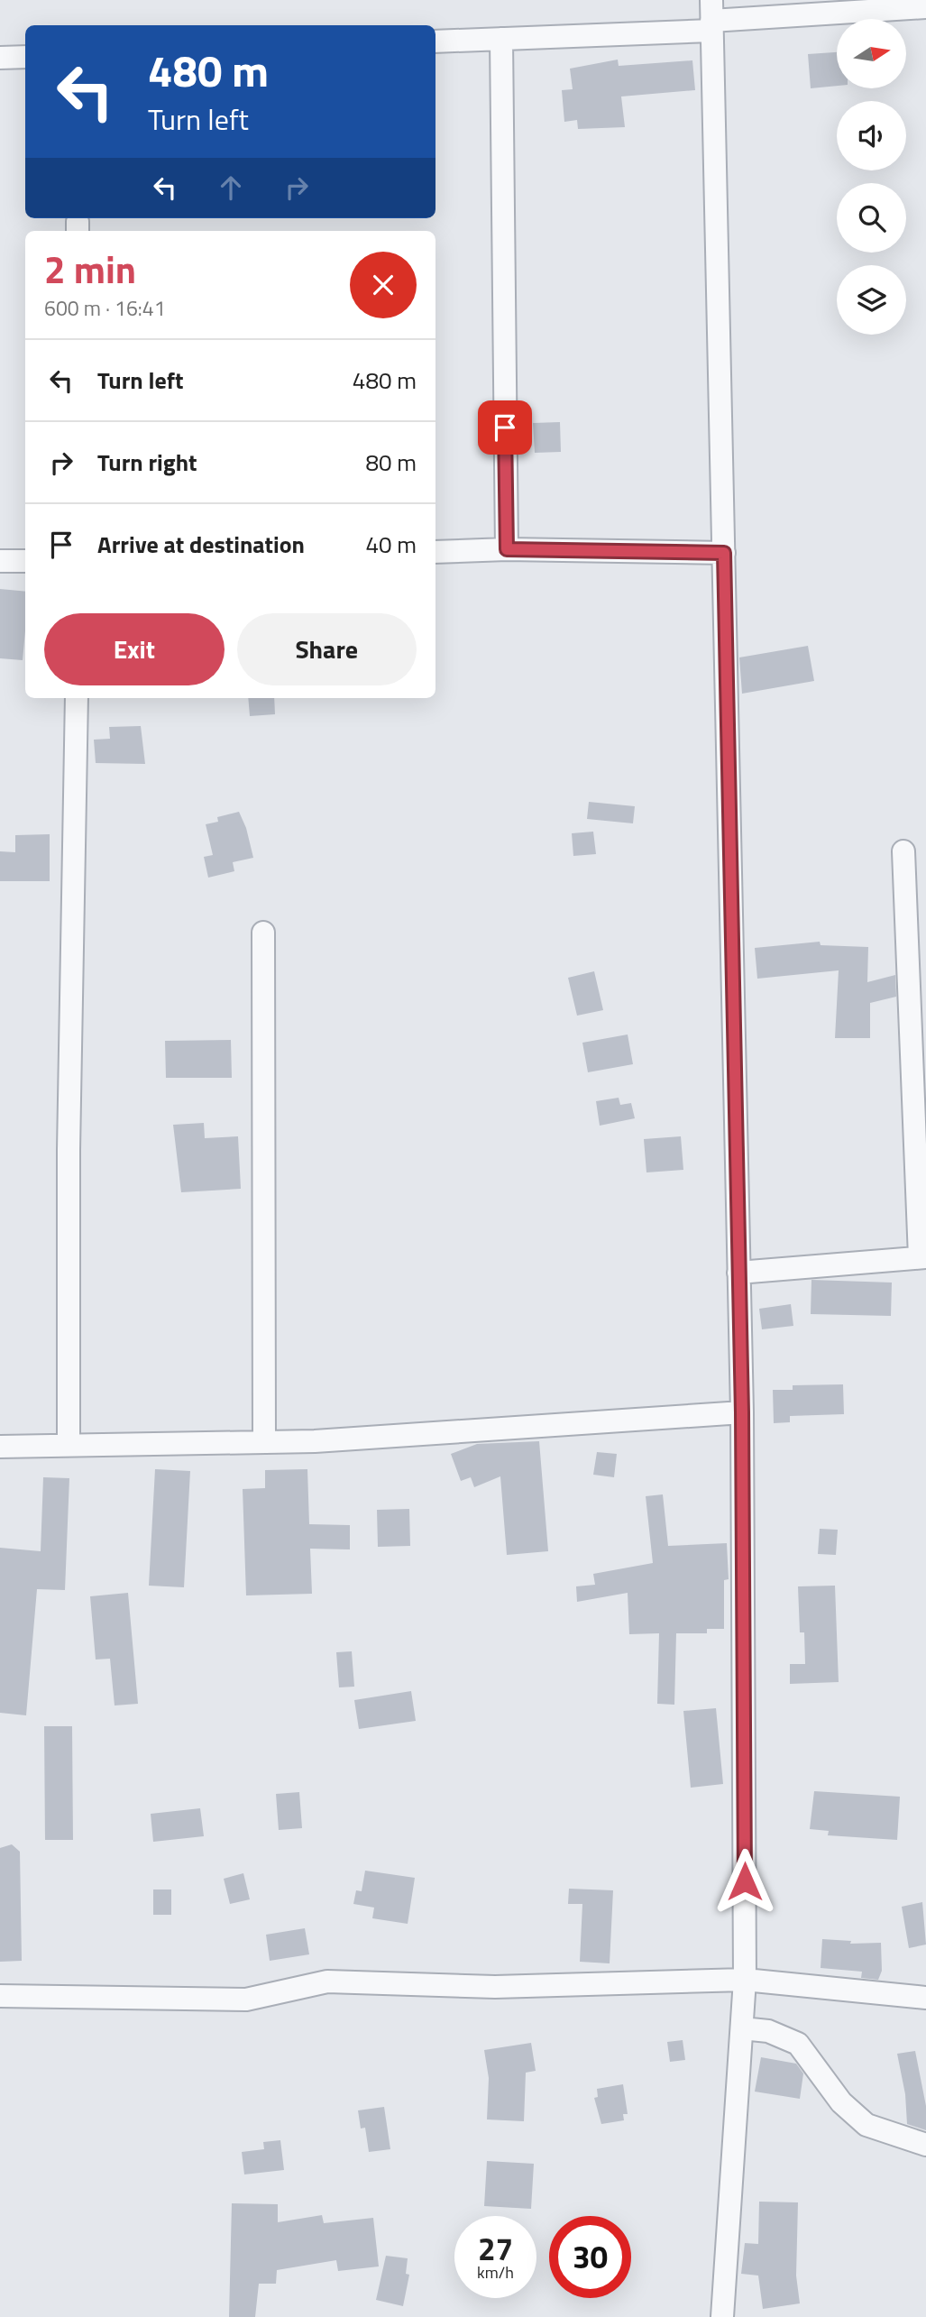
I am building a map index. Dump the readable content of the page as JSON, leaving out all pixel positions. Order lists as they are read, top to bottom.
{
  "north": "right",
  "page": {
    "turn": ["480 m", "Turn left"],
    "heading": ["2 min", "600 m · 16:41"],
    "list": [
      {
        "name": "Turn left",
        "value": "480 m"
      },
      {
        "name": "Turn right",
        "value": "80 m"
      },
      {
        "name": "Arrive at destination",
        "value": "40 m"
      }
    ],
    "buttons": ["Exit", "Share"],
    "speed": "27 km/h",
    "limit": "30"
  }
}
